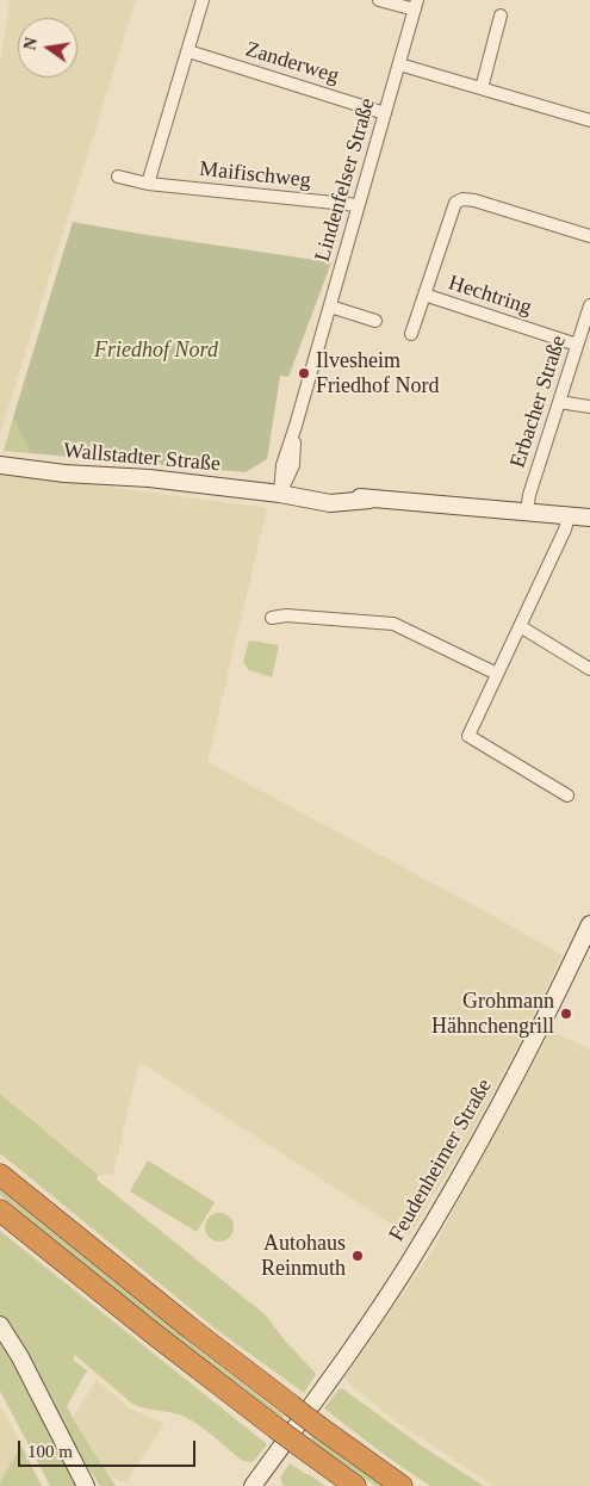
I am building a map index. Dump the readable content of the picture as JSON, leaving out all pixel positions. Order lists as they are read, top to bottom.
{
  "streets": {
    "main road": ["Wallstadter Straße", "Feudenheimer Straße"],
    "street": [
      "Zanderweg",
      "Maifischweg",
      "Lindenfelser Straße",
      "Hechtring",
      "Erbacher Straße"
    ]
  },
  "crossings": [
    ["Zanderweg", "Lindenfelser Straße"],
    ["Maifischweg", "Lindenfelser Straße"],
    ["Lindenfelser Straße", "Wallstadter Straße"],
    ["Hechtring", "Erbacher Straße"],
    ["Erbacher Straße", "Wallstadter Straße"]
  ],
  "parks": ["Friedhof Nord"],
  "places": ["Ilvesheim Friedhof Nord", "Grohmann Hähnchengrill", "Autohaus Reinmuth"],
  "scale_bar": "100 m",
  "north": "left"
}
